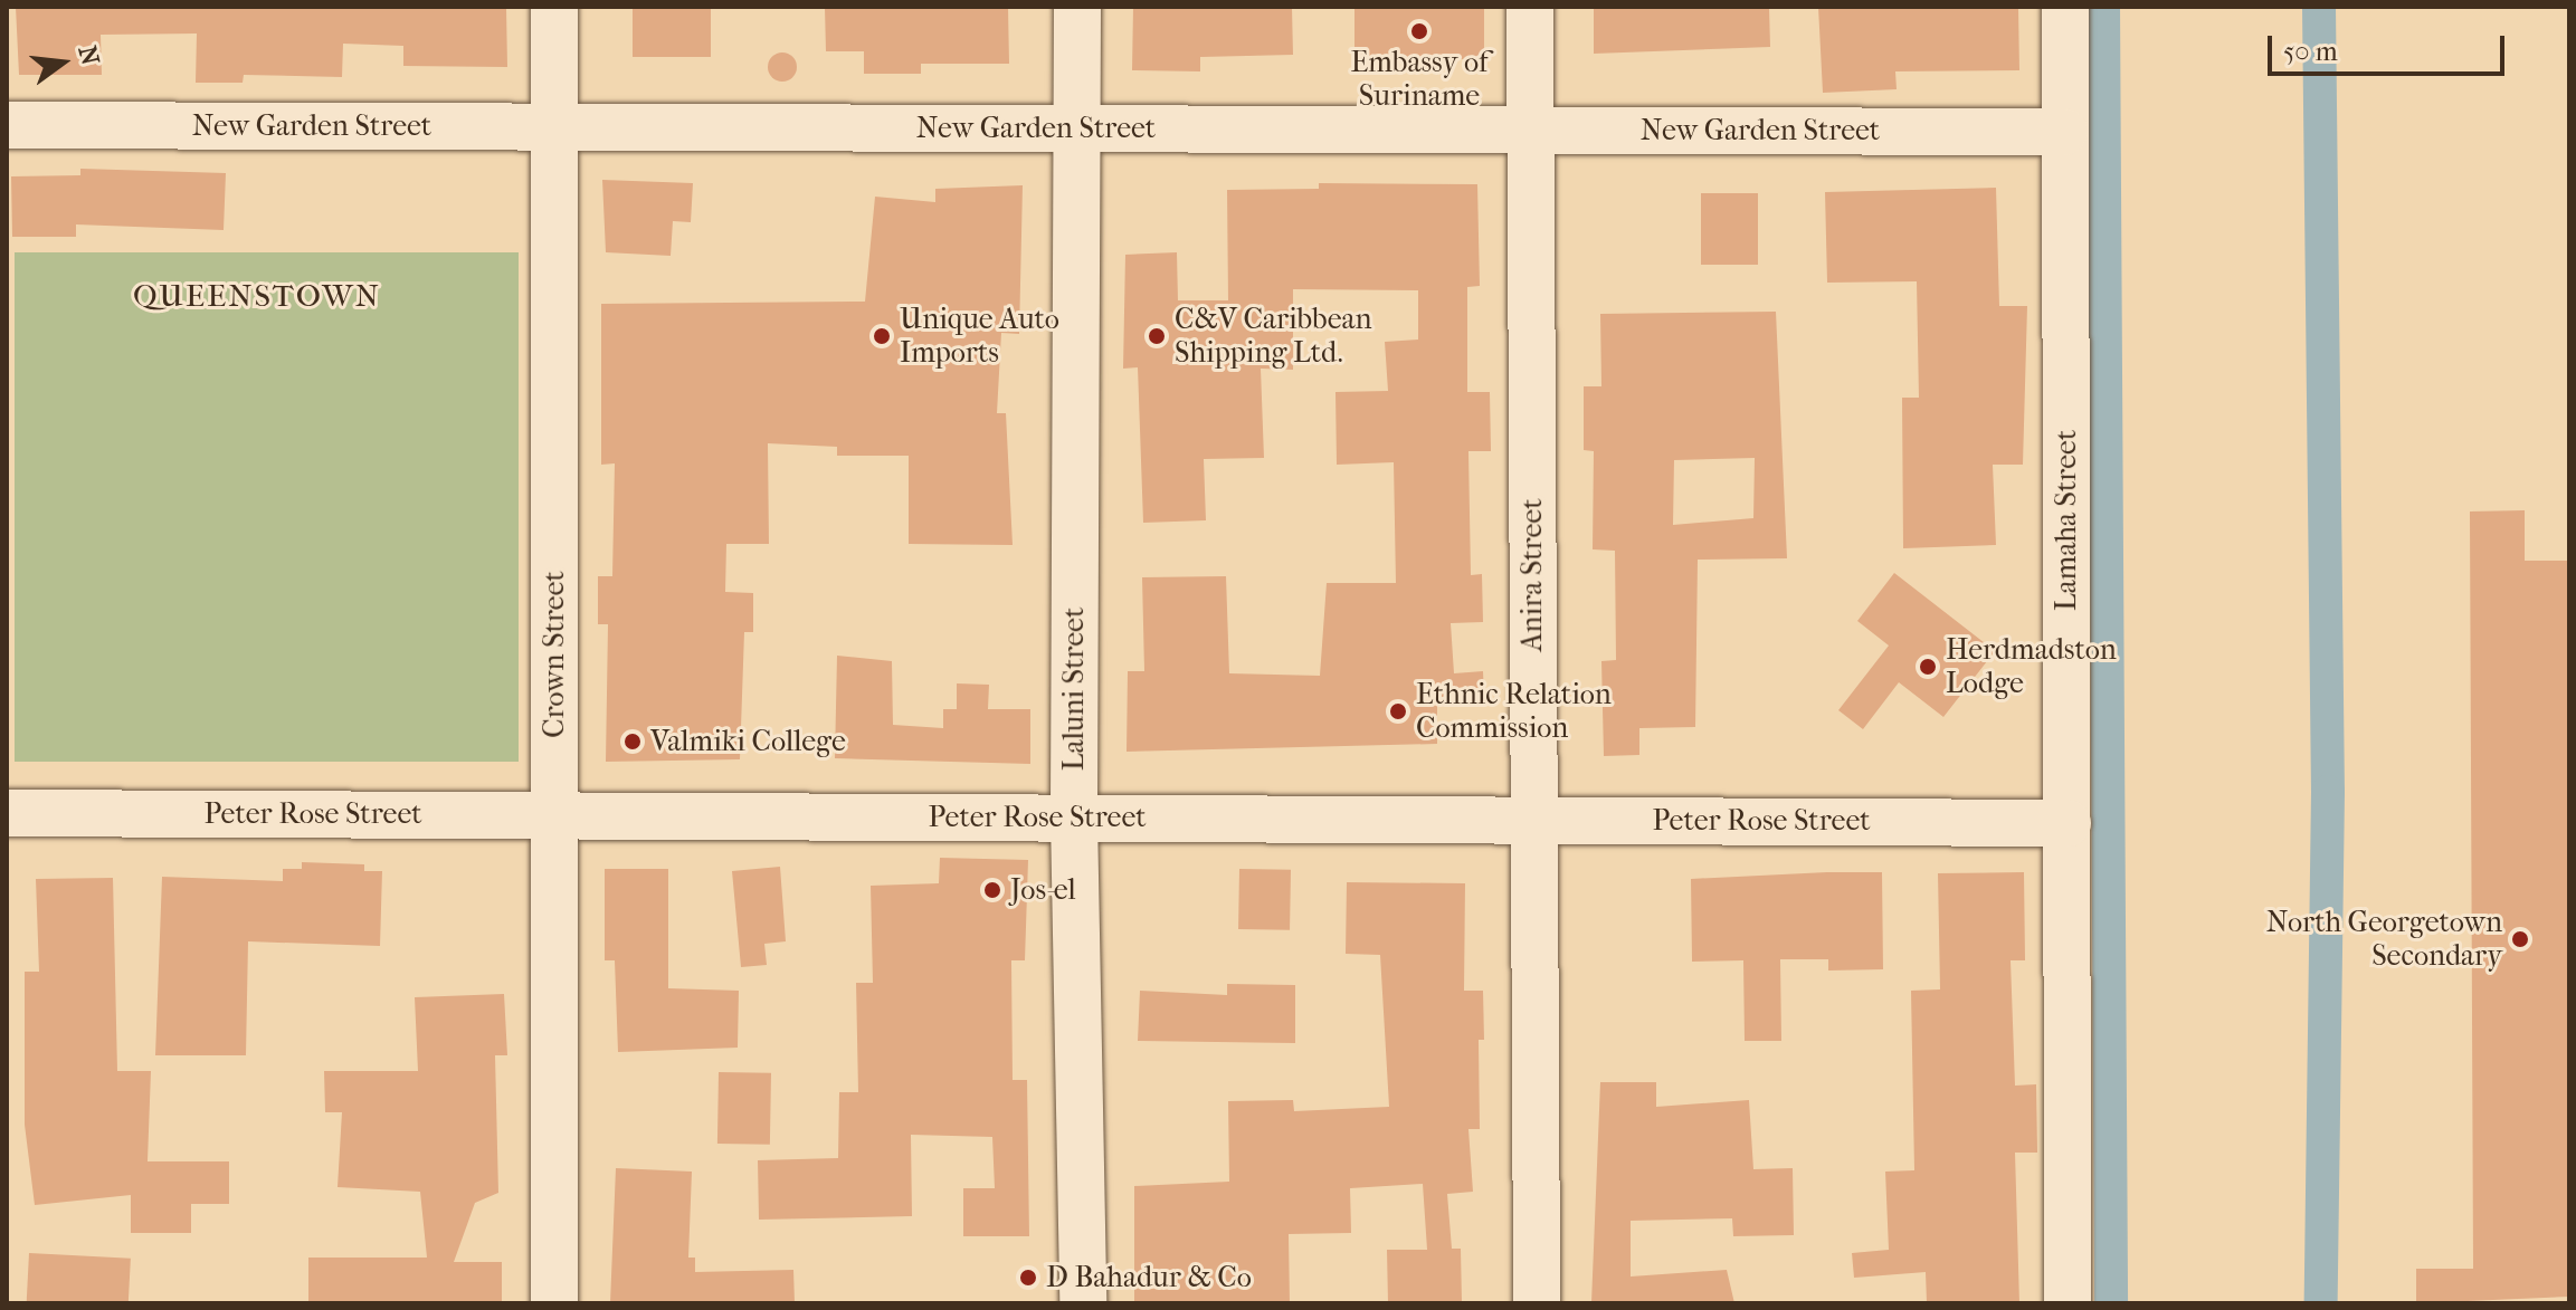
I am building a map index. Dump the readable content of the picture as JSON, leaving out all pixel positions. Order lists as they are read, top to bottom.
{
  "streets": {
    "street": [
      "New Garden Street",
      "Lamaha Street",
      "Anira Street",
      "Crown Street",
      "Laluni Street",
      "Peter Rose Street"
    ]
  },
  "crossings": [
    ["New Garden Street", "Lamaha Street"],
    ["New Garden Street", "Anira Street"],
    ["New Garden Street", "Crown Street"],
    ["New Garden Street", "Laluni Street"],
    ["Lamaha Street", "Peter Rose Street"],
    ["Anira Street", "Peter Rose Street"],
    ["Crown Street", "Peter Rose Street"],
    ["Laluni Street", "Peter Rose Street"]
  ],
  "districts": ["QUEENSTOWN"],
  "places": [
    "Embassy of Suriname",
    "Unique Auto Imports",
    "C&V Caribbean Shipping Ltd.",
    "Herdmadston Lodge",
    "Ethnic Relation Commission",
    "Valmiki College",
    "Jos-el",
    "North Georgetown Secondary",
    "D Bahadur & Co"
  ],
  "scale_bar": "50 m",
  "north": "right"
}
